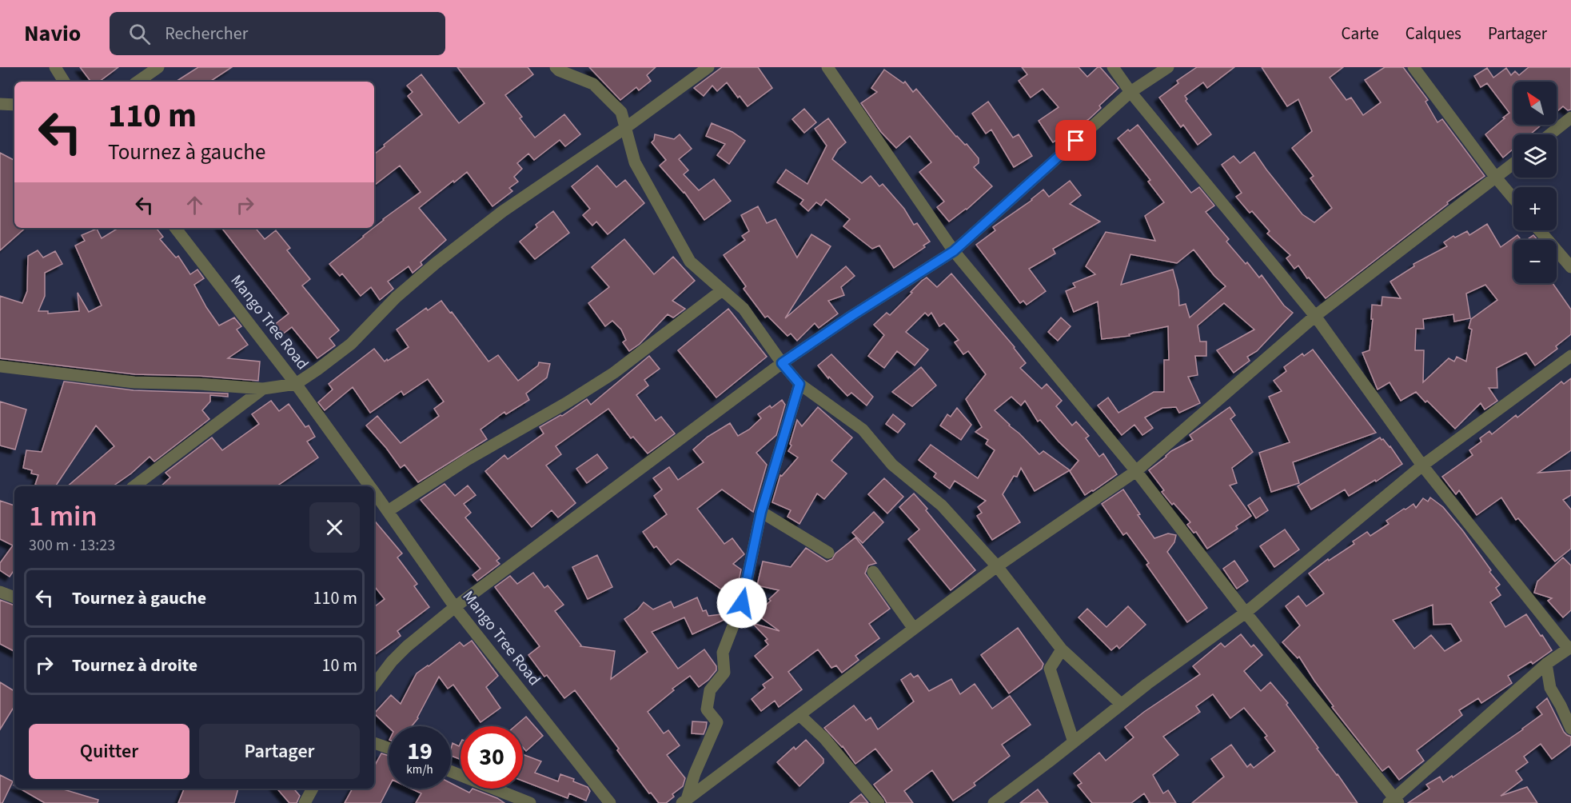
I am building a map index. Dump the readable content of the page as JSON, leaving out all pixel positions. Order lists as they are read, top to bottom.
{
  "streets": {
    "street": ["Mango Tree Road"]
  },
  "north": "top left",
  "page": {
    "header": "Navio",
    "search": "Rechercher",
    "nav": ["Carte", "Calques", "Partager"],
    "map_buttons": ["+", "−"],
    "turn": ["110 m", "Tournez à gauche"],
    "heading": ["1 min", "300 m · 13:23"],
    "list": [
      {
        "name": "Tournez à gauche",
        "value": "110 m"
      },
      {
        "name": "Tournez à droite",
        "value": "10 m"
      }
    ],
    "buttons": ["Quitter", "Partager"],
    "speed": "19 km/h",
    "limit": "30"
  }
}
